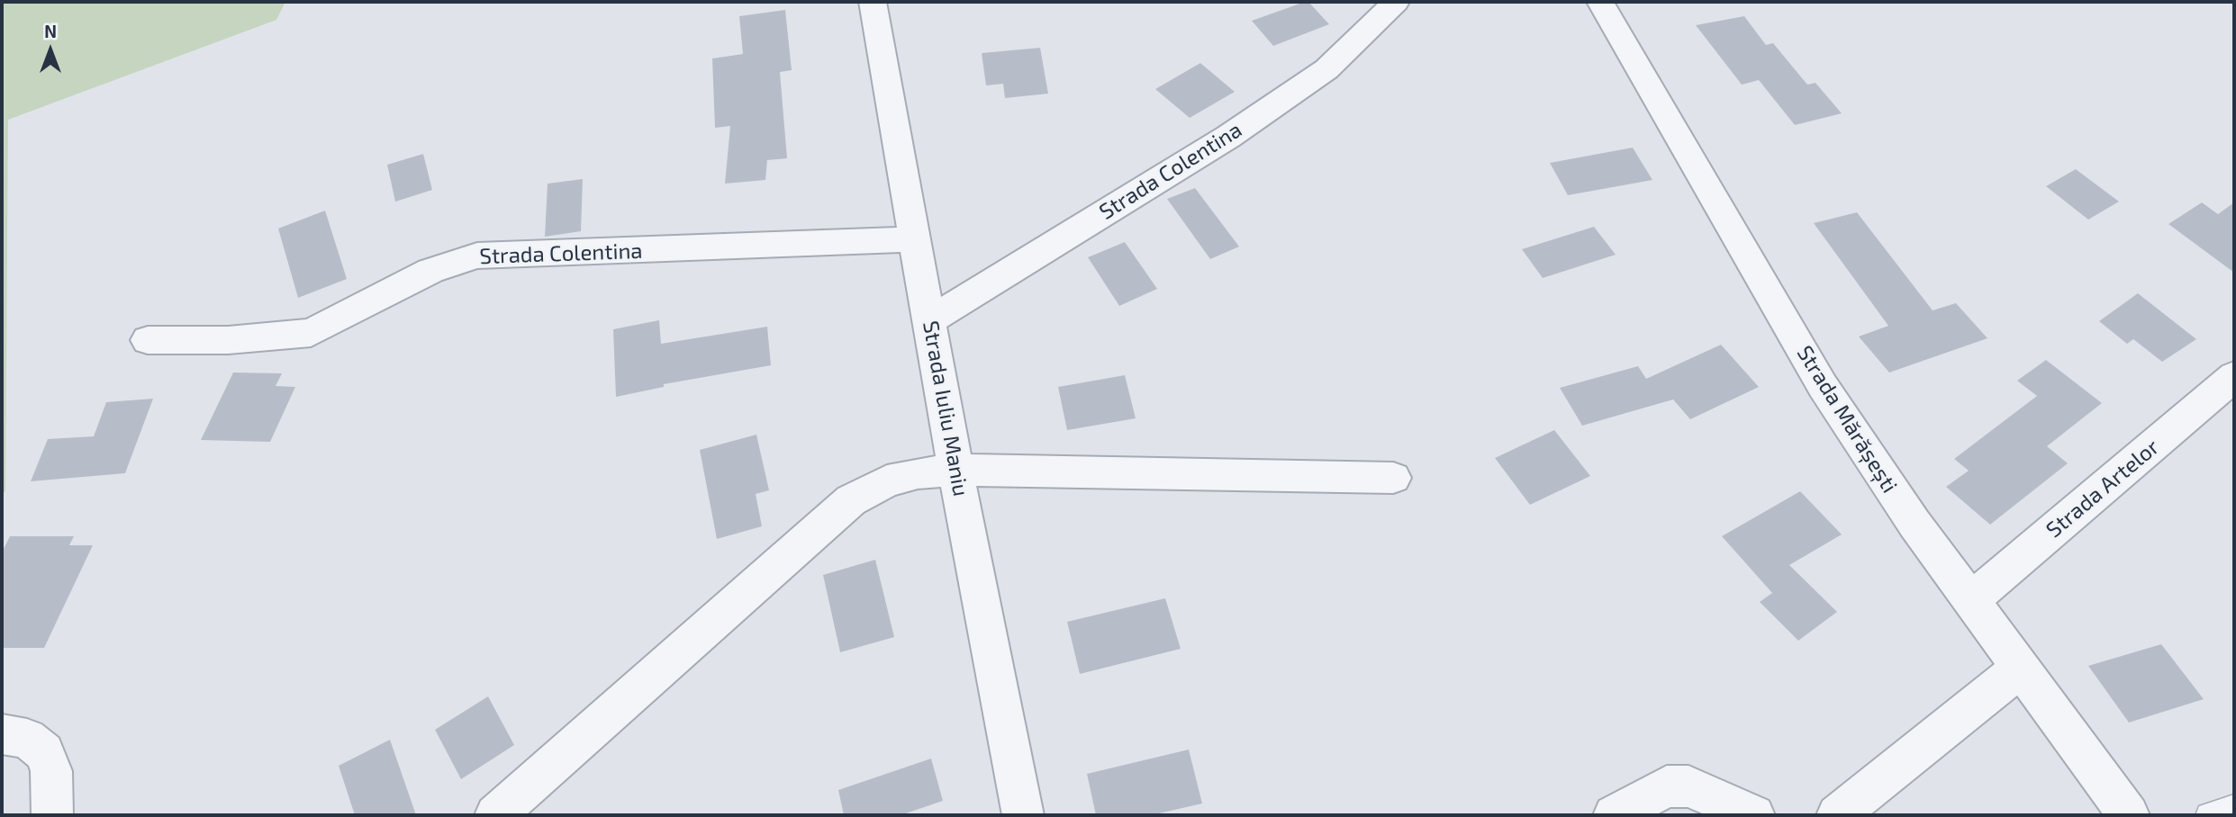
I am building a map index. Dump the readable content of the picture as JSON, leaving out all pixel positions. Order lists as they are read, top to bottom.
{
  "streets": {
    "street": [
      "Strada Colentina",
      "Strada Iuliu Maniu",
      "Strada Mărășești",
      "Strada Artelor"
    ]
  },
  "crossings": [
    ["Strada Colentina", "Strada Iuliu Maniu"],
    ["Strada Mărășești", "Strada Artelor"]
  ],
  "north": "top"
}
